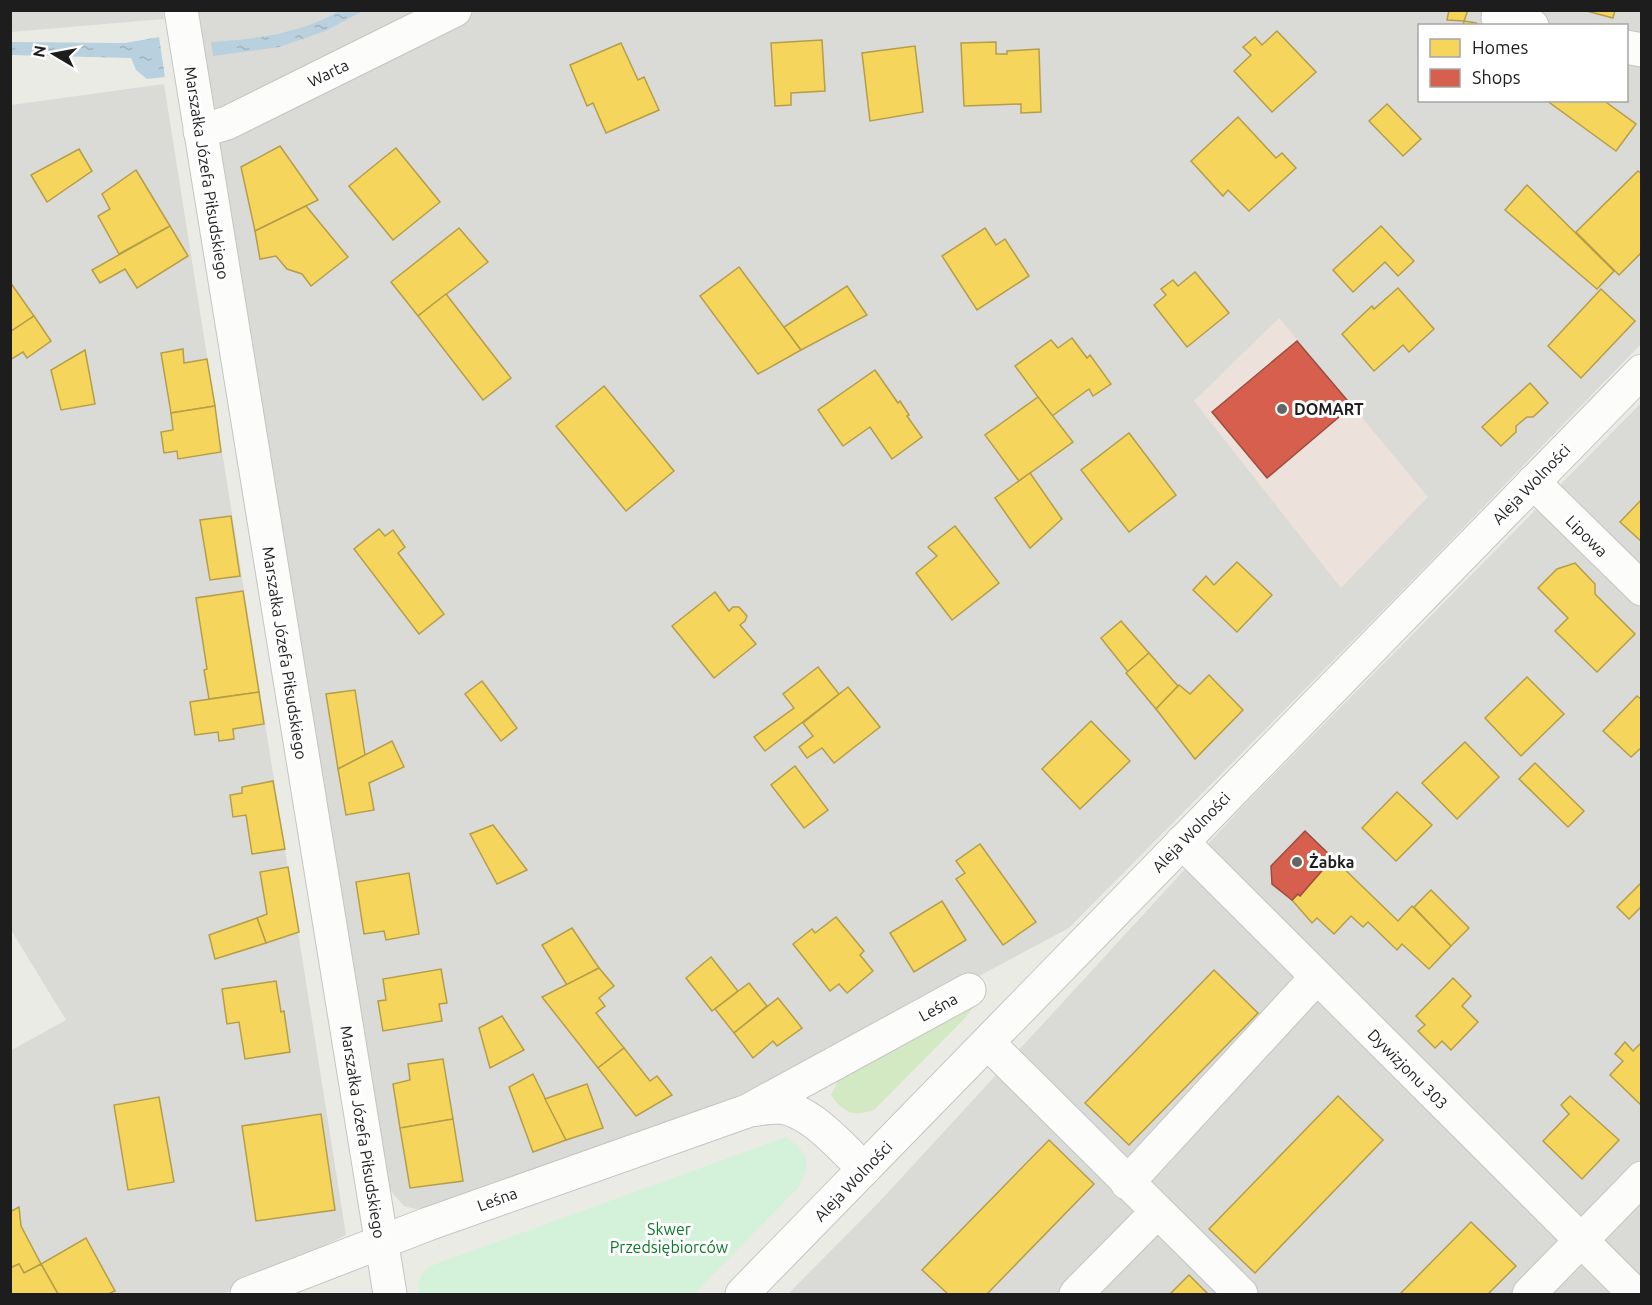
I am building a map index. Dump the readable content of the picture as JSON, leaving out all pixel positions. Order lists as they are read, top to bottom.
{
  "streets": {
    "street": [
      "Warta",
      "Marszałka Józefa Piłsudskiego",
      "Aleja Wolności",
      "Lipowa",
      "Leśna",
      "Dywizjonu 303"
    ]
  },
  "crossings": [
    ["Warta", "Marszałka Józefa Piłsudskiego"],
    ["Marszałka Józefa Piłsudskiego", "Leśna"],
    ["Aleja Wolności", "Lipowa"],
    ["Aleja Wolności", "Leśna"],
    ["Aleja Wolności", "Dywizjonu 303"]
  ],
  "parks": ["Skwer Przedsiębiorców"],
  "places": ["DOMART", "Żabka"],
  "legend": ["Homes", "Shops"],
  "north": "left"
}
